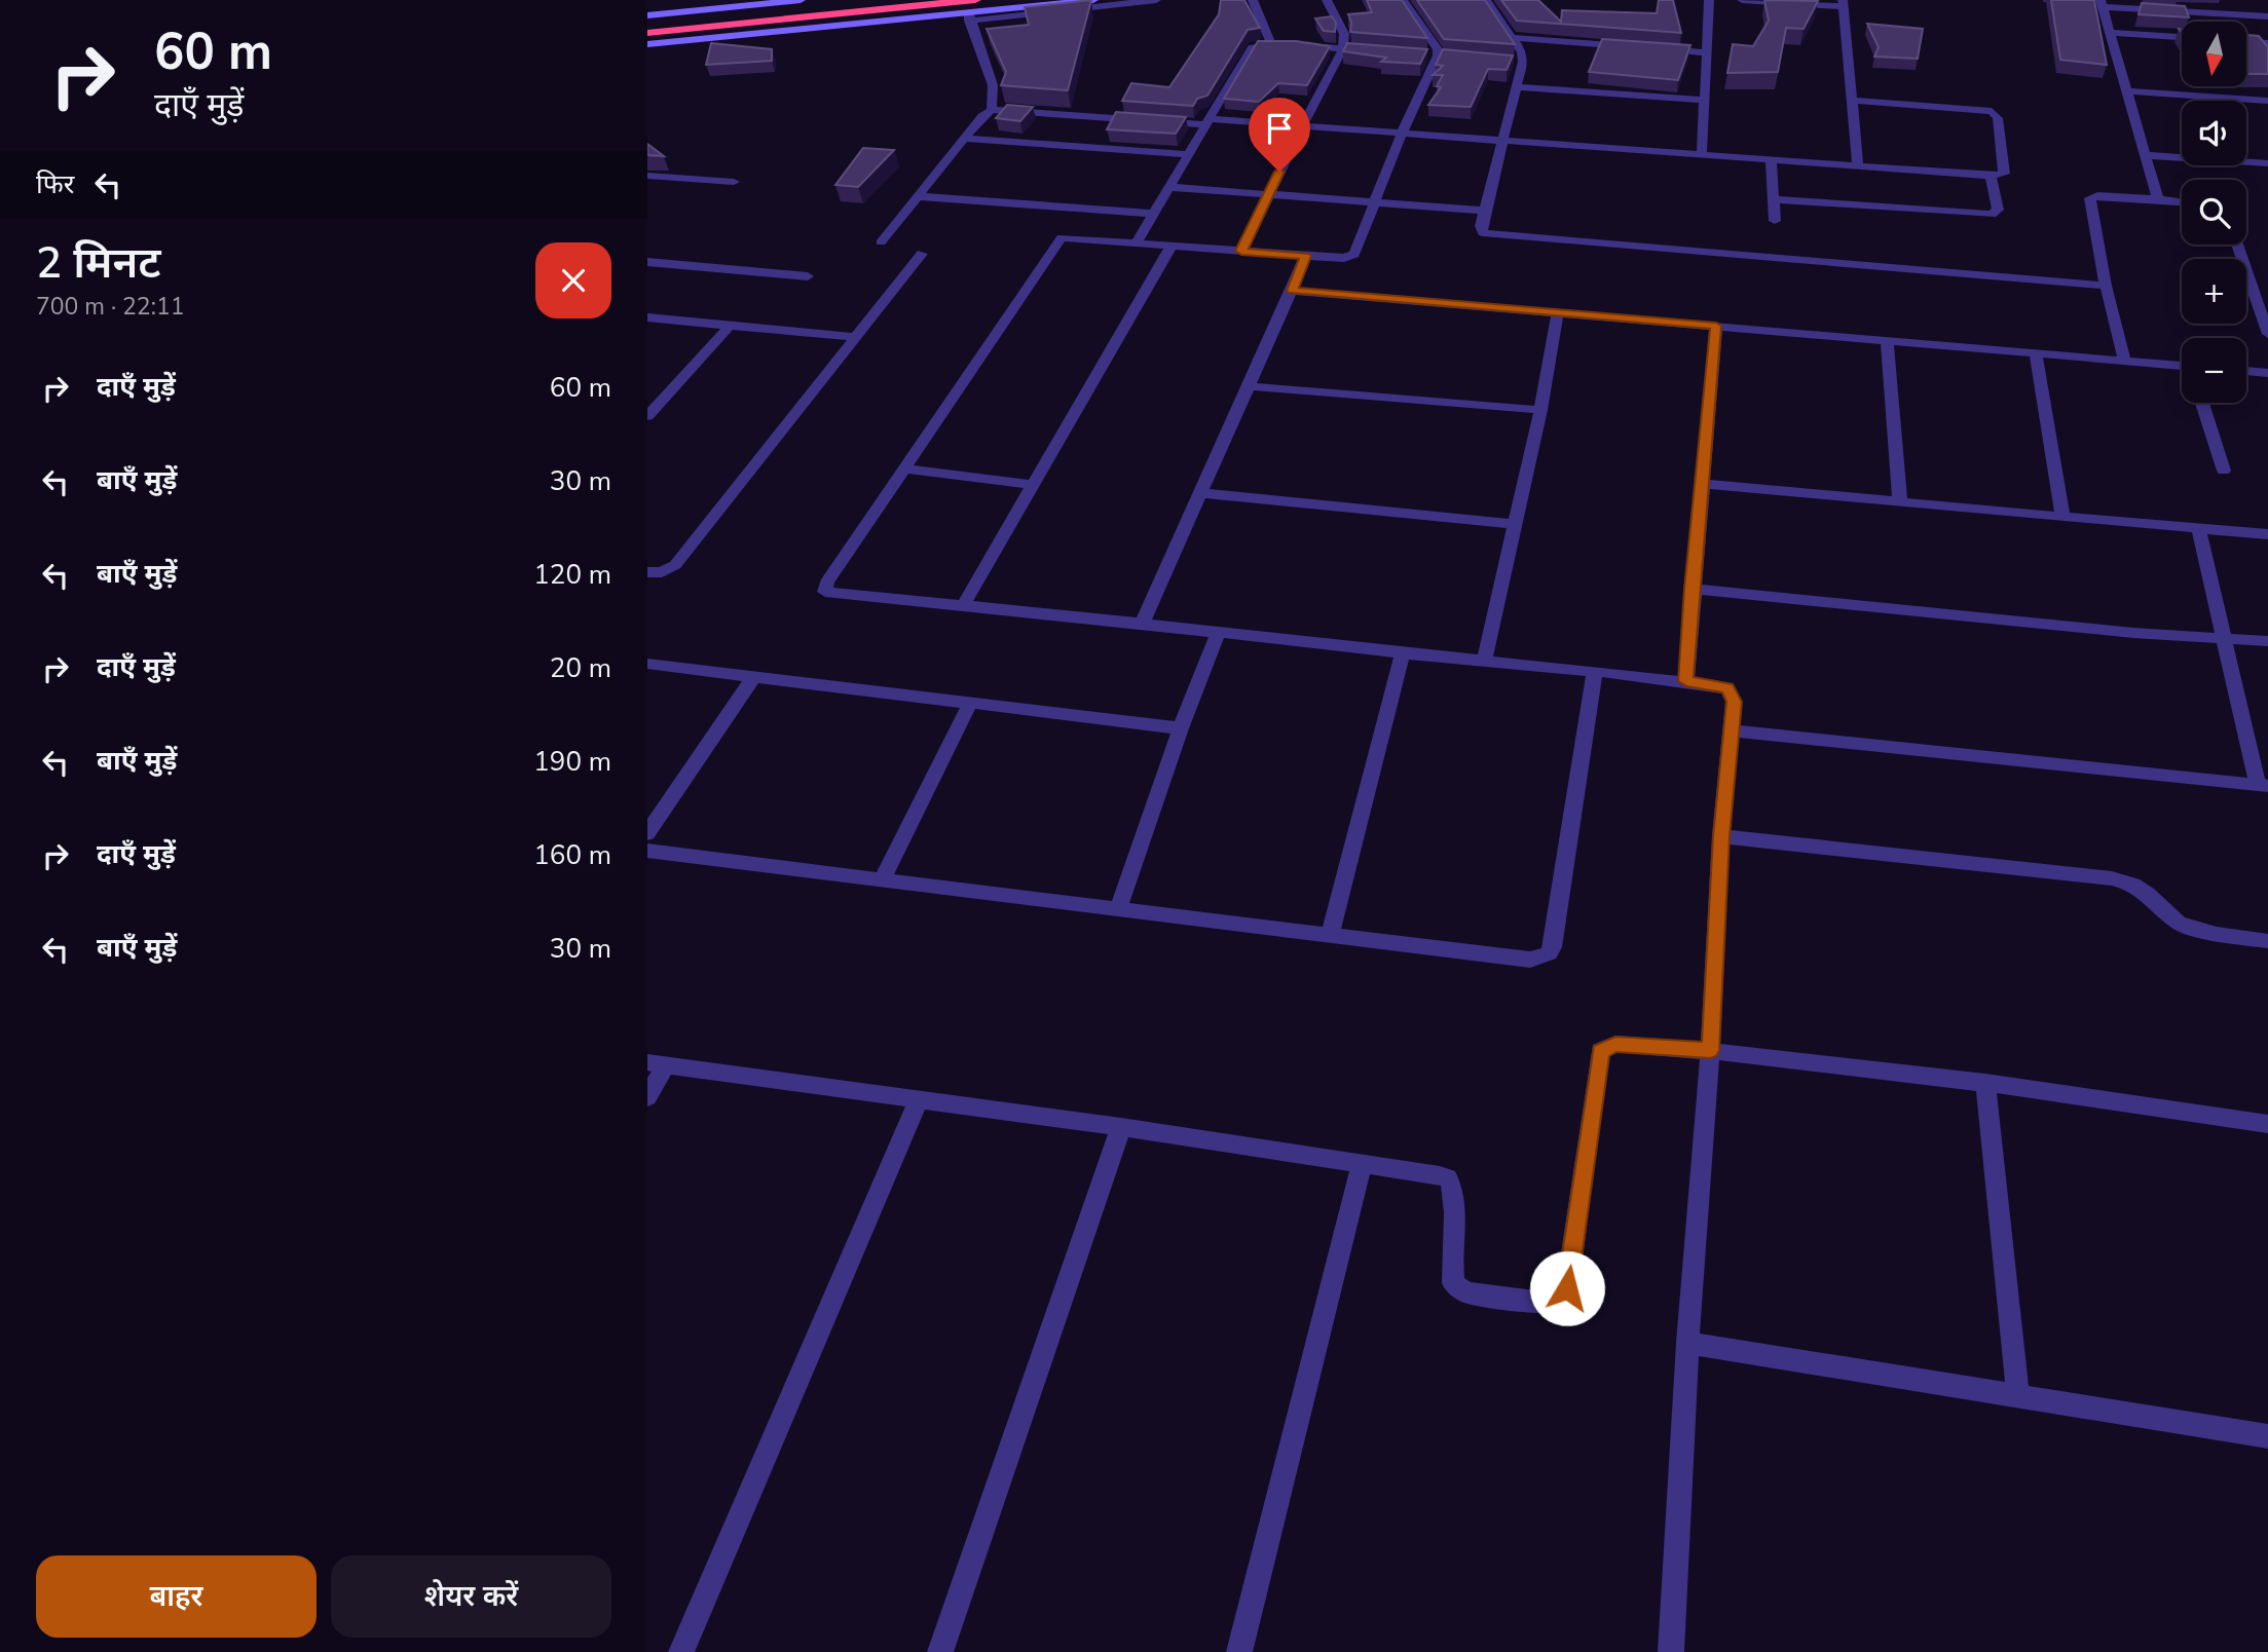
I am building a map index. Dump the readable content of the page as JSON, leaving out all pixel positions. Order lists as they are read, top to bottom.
{
  "north": "bottom",
  "page": {
    "turn": ["60 m", "दाएँ मुड़ें"],
    "map_buttons": ["+", "−"],
    "then": "फिर",
    "heading": ["2 मिनट", "700 m · 22:11"],
    "list": [
      {
        "name": "दाएँ मुड़ें",
        "value": "60 m"
      },
      {
        "name": "बाएँ मुड़ें",
        "value": "30 m"
      },
      {
        "name": "बाएँ मुड़ें",
        "value": "120 m"
      },
      {
        "name": "दाएँ मुड़ें",
        "value": "20 m"
      },
      {
        "name": "बाएँ मुड़ें",
        "value": "190 m"
      },
      {
        "name": "दाएँ मुड़ें",
        "value": "160 m"
      },
      {
        "name": "बाएँ मुड़ें",
        "value": "30 m"
      }
    ],
    "buttons": ["बाहर", "शेयर करें"]
  }
}
